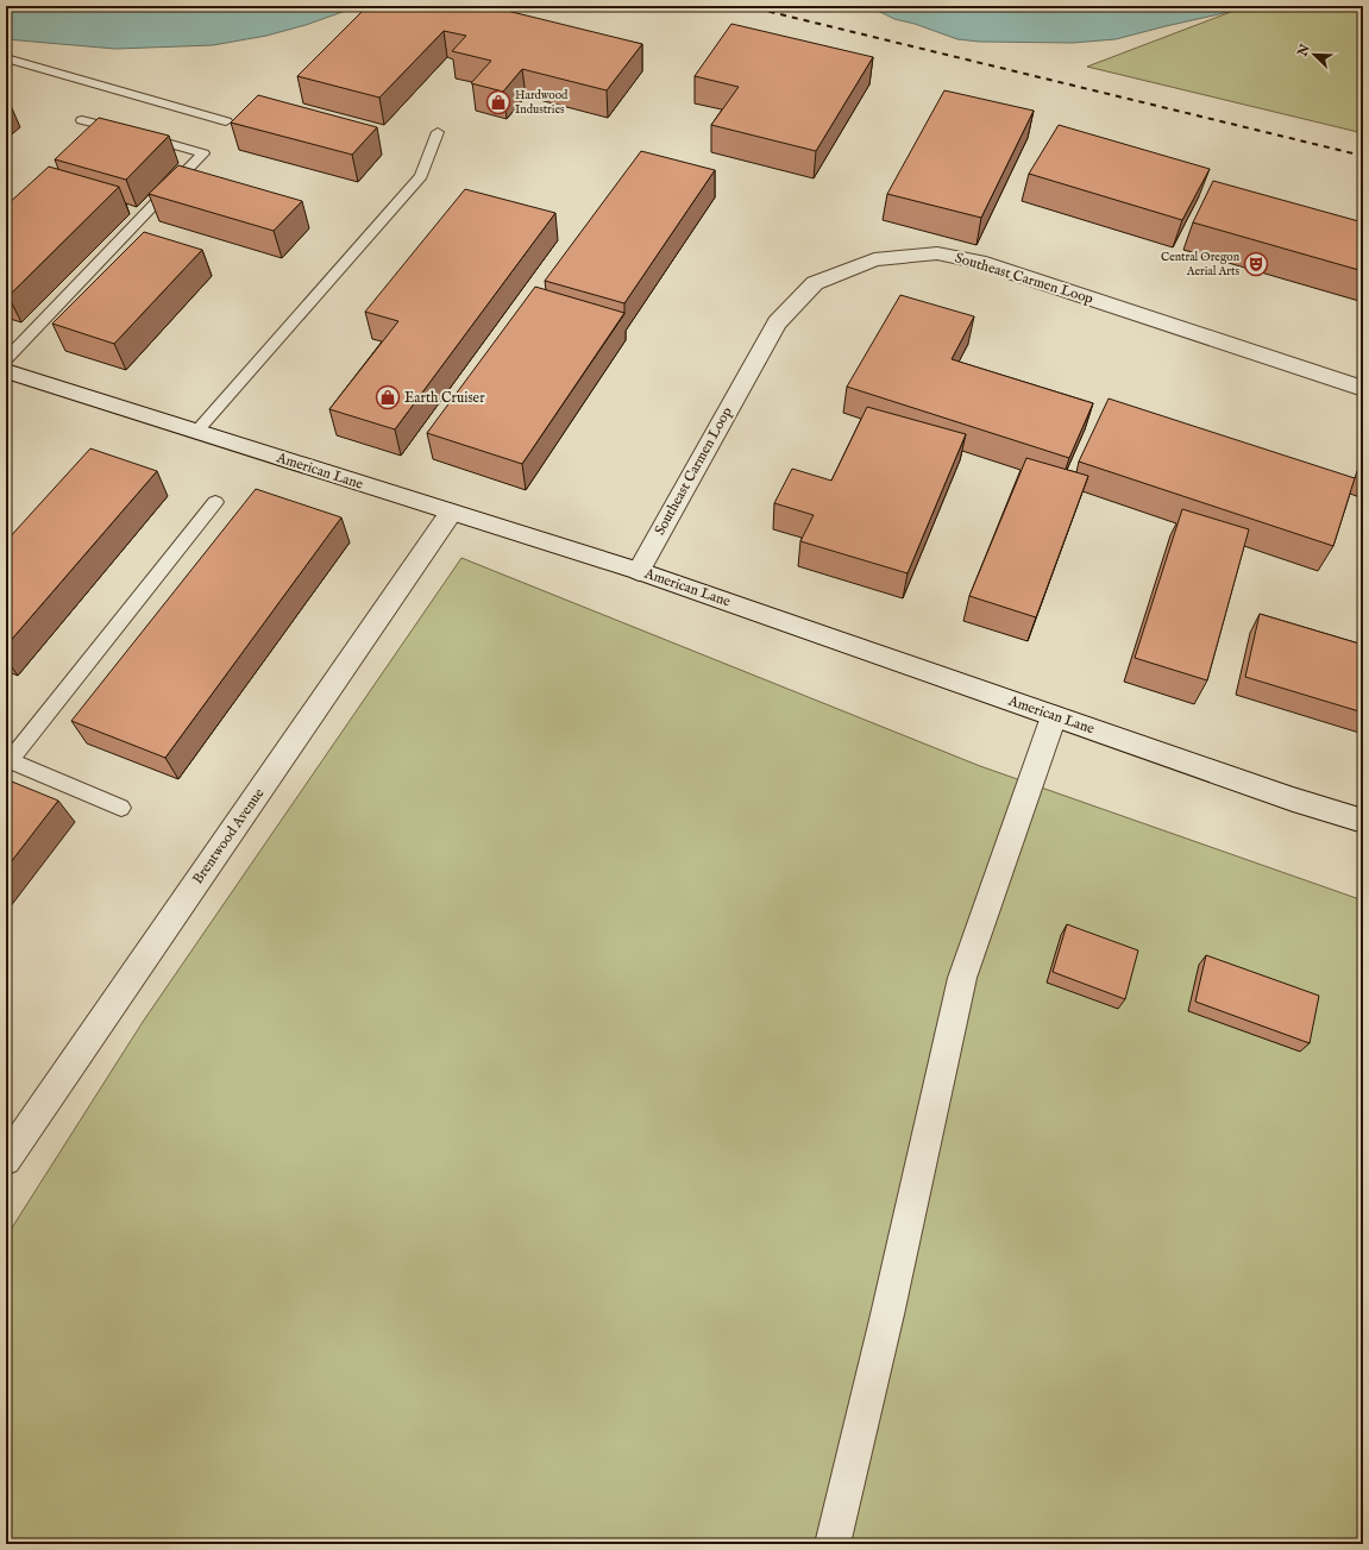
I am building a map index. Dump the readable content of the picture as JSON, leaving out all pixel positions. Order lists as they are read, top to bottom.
{
  "streets": {
    "street": ["Southeast Carmen Loop", "American Lane", "Brentwood Avenue"]
  },
  "crossings": [
    ["Southeast Carmen Loop", "American Lane"],
    ["American Lane", "Brentwood Avenue"]
  ],
  "places": {
    "shop": ["Hardwood Industries", "Earth Cruiser"],
    "theatre": ["Central Oregon Aerial Arts"]
  },
  "north": "top left"
}
